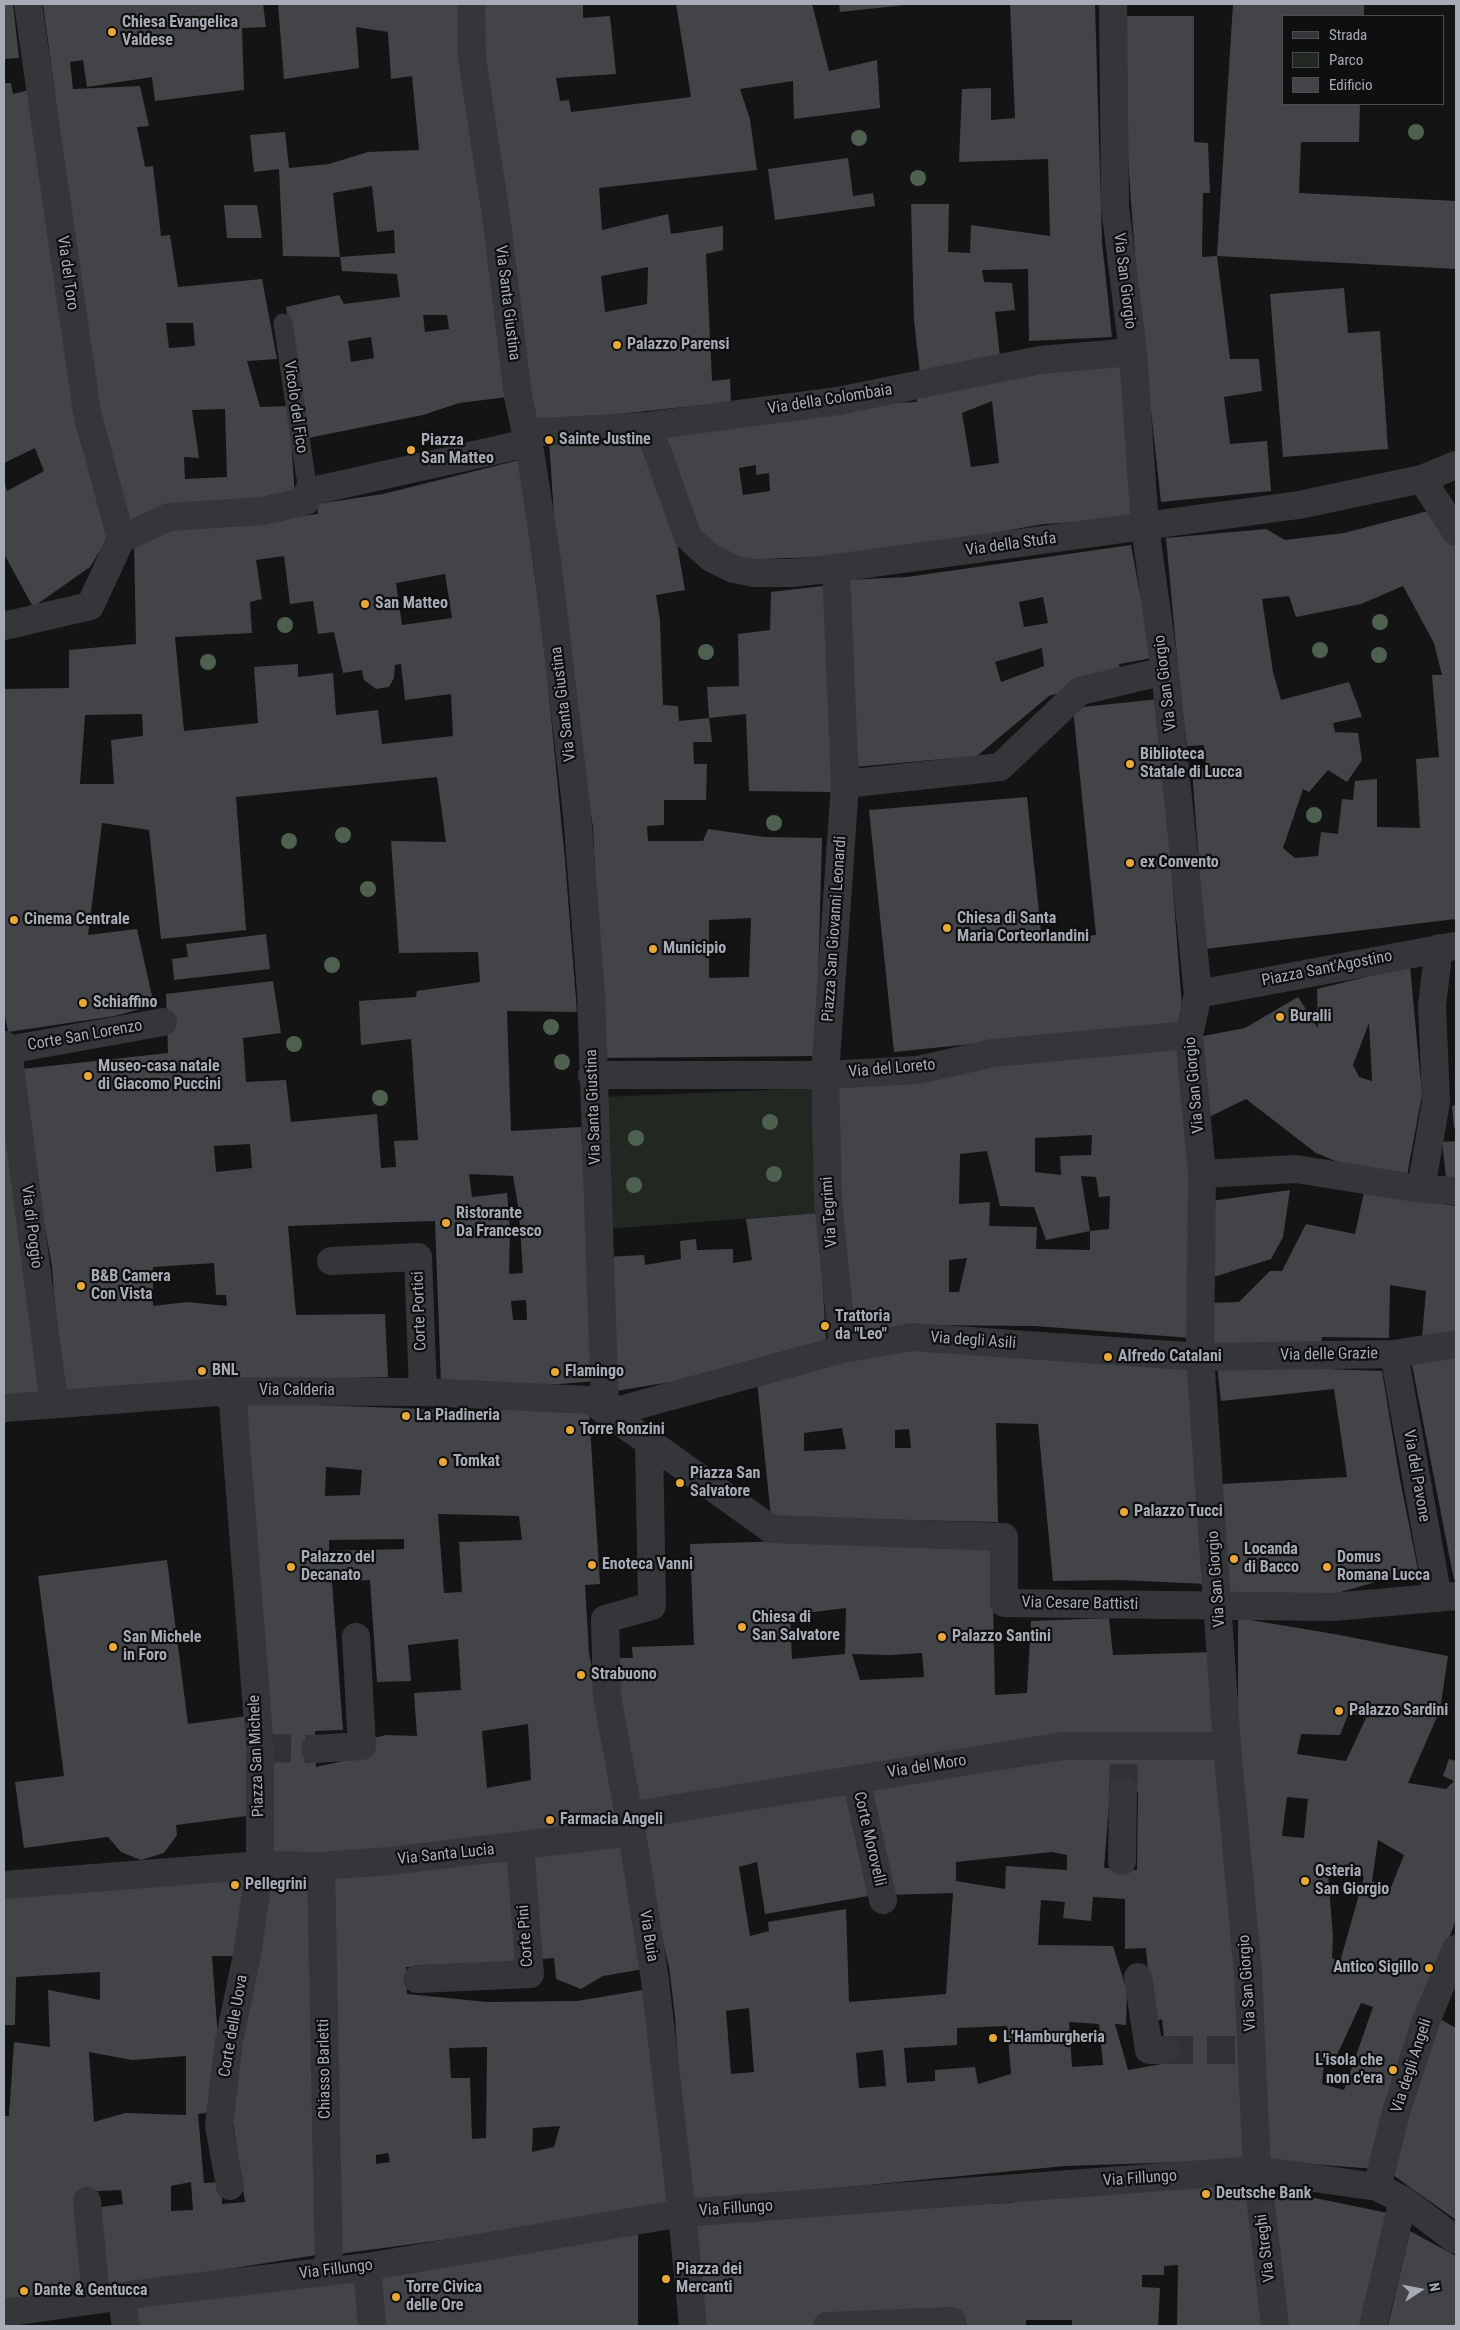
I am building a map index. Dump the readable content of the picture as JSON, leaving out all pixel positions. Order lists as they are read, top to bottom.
{
  "streets": {
    "street": [
      "Via del Toro",
      "Via San Giorgio",
      "Via Santa Giustina",
      "Via della Colombaia",
      "Via della Stufa",
      "Piazza San Giovanni Leonardi",
      "Piazza Sant'Agostino",
      "Corte San Lorenzo",
      "Via del Loreto",
      "Via Tegrimi",
      "Via di Poggio",
      "Corte Portici",
      "Via degli Asili",
      "Via delle Grazie",
      "Via Calderia",
      "Via del Pavone",
      "Via Cesare Battisti",
      "Piazza San Michele",
      "Via del Moro",
      "Corte Morovelli",
      "Via Santa Lucia",
      "Corte Pini",
      "Via Buia",
      "Corte delle Uova",
      "Via degli Angeli",
      "Chiasso Barletti",
      "Via Fillungo",
      "Via Streghi"
    ],
    "lane": ["Vicolo del Fico"]
  },
  "crossings": [
    ["Via San Giorgio", "Via della Colombaia"],
    ["Via San Giorgio", "Via della Stufa"],
    ["Via San Giorgio", "Piazza Sant'Agostino"],
    ["Via San Giorgio", "Via del Loreto"],
    ["Via San Giorgio", "Via degli Asili"],
    ["Via San Giorgio", "Via delle Grazie"],
    ["Via San Giorgio", "Via Cesare Battisti"],
    ["Via San Giorgio", "Via del Moro"],
    ["Via San Giorgio", "Via Fillungo"],
    ["Via San Giorgio", "Via Streghi"],
    ["Via Santa Giustina", "Via della Colombaia"],
    ["Via Santa Giustina", "Via del Loreto"],
    ["Via Santa Giustina", "Via degli Asili"],
    ["Via Santa Giustina", "Via Calderia"],
    ["Via della Colombaia", "Vicolo del Fico"],
    ["Via della Colombaia", "Via della Stufa"],
    ["Via della Stufa", "Piazza San Giovanni Leonardi"],
    ["Piazza San Giovanni Leonardi", "Via del Loreto"],
    ["Piazza San Giovanni Leonardi", "Via Tegrimi"],
    ["Corte San Lorenzo", "Via di Poggio"],
    ["Via del Loreto", "Via Tegrimi"],
    ["Via Tegrimi", "Via degli Asili"],
    ["Via di Poggio", "Via Calderia"],
    ["Corte Portici", "Via Calderia"],
    ["Via degli Asili", "Via delle Grazie"],
    ["Via degli Asili", "Via Calderia"],
    ["Via delle Grazie", "Via del Pavone"],
    ["Via Calderia", "Piazza San Michele"],
    ["Via del Pavone", "Via Cesare Battisti"],
    ["Via Cesare Battisti", "Via Buia"],
    ["Piazza San Michele", "Via Santa Lucia"],
    ["Piazza San Michele", "Corte delle Uova"],
    ["Via del Moro", "Corte Morovelli"],
    ["Via del Moro", "Via Santa Lucia"],
    ["Via del Moro", "Via Buia"],
    ["Via Santa Lucia", "Corte Pini"],
    ["Via Santa Lucia", "Via Buia"],
    ["Via Santa Lucia", "Corte delle Uova"],
    ["Via Santa Lucia", "Chiasso Barletti"],
    ["Via Buia", "Via Fillungo"],
    ["Via degli Angeli", "Via Fillungo"],
    ["Chiasso Barletti", "Via Fillungo"],
    ["Via Fillungo", "Via Streghi"]
  ],
  "places": [
    "Chiesa Evangelica Valdese",
    "Palazzo Parensi",
    "Sainte Justine",
    "Piazza San Matteo",
    "San Matteo",
    "Biblioteca Statale di Lucca",
    "ex Convento",
    "Cinema Centrale",
    "Chiesa di Santa Maria Corteorlandini",
    "Municipio",
    "Schiaffino",
    "Buralli",
    "Museo-casa natale di Giacomo Puccini",
    "Ristorante Da Francesco",
    "B&B Camera Con Vista",
    "Trattoria da \"Leo\"",
    "Alfredo Catalani",
    "BNL",
    "Flamingo",
    "La Piadineria",
    "Torre Ronzini",
    "Tomkat",
    "Piazza San Salvatore",
    "Palazzo Tucci",
    "Locanda di Bacco",
    "Enoteca Vanni",
    "Palazzo del Decanato",
    "Domus Romana Lucca",
    "Chiesa di San Salvatore",
    "Palazzo Santini",
    "San Michele in Foro",
    "Strabuono",
    "Palazzo Sardini",
    "Farmacia Angeli",
    "Osteria San Giorgio",
    "Pellegrini",
    "Antico Sigillo",
    "L’Hamburgheria",
    "L'isola che non c'era",
    "Deutsche Bank",
    "Piazza dei Mercanti",
    "Dante & Gentucca",
    "Torre Civica delle Ore"
  ],
  "legend": ["Strada", "Parco", "Edificio"],
  "north": "right"
}
